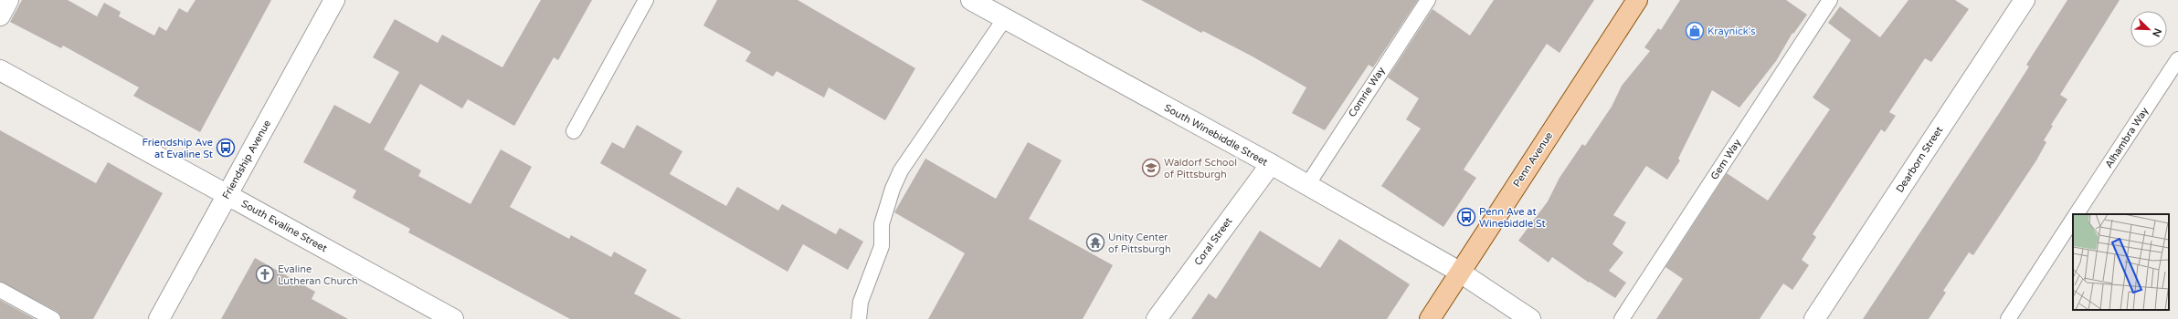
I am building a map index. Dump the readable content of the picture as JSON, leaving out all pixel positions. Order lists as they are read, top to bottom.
{
  "streets": {
    "main road": ["Penn Avenue"],
    "street": [
      "South Winebiddle Street",
      "Friendship Avenue",
      "Dearborn Street",
      "South Evaline Street",
      "Coral Street"
    ],
    "lane": ["Comrie Way", "Alhambra Way", "Gem Way"]
  },
  "crossings": [
    ["Comrie Way", "South Winebiddle Street"],
    ["South Winebiddle Street", "Penn Avenue"],
    ["South Winebiddle Street", "Coral Street"],
    ["Friendship Avenue", "South Evaline Street"]
  ],
  "places": {
    "shop": ["Kraynick's"],
    "bus stop": ["Friendship Ave at Evaline St", "Penn Ave at Winebiddle St"],
    "school or university": ["Waldorf School of Pittsburgh"],
    "temple": ["Unity Center of Pittsburgh"],
    "church": ["Evaline Lutheran Church"]
  },
  "north": "bottom right"
}
